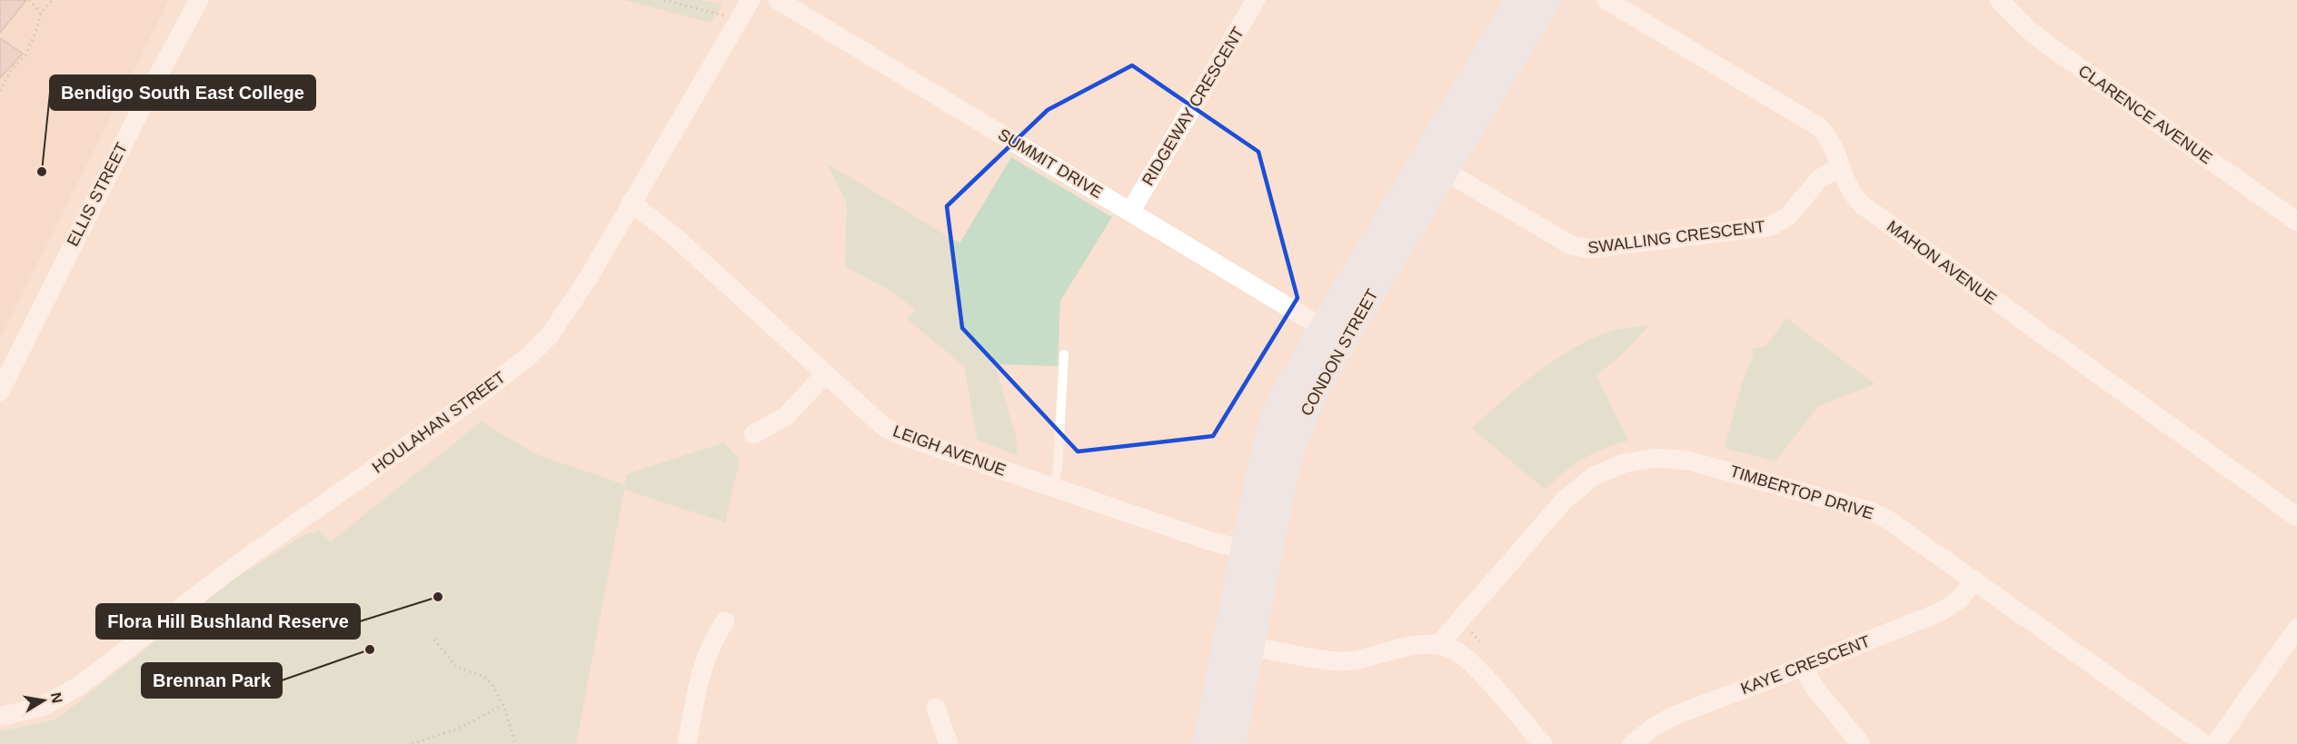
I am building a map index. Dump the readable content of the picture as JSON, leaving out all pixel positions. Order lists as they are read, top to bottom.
{
  "streets": {
    "main road": ["CONDON STREET"],
    "street": [
      "RIDGEWAY CRESCENT",
      "CLARENCE AVENUE",
      "SUMMIT DRIVE",
      "ELLIS STREET",
      "SWALLING CRESCENT",
      "MAHON AVENUE",
      "HOULAHAN STREET",
      "LEIGH AVENUE",
      "TIMBERTOP DRIVE",
      "KAYE CRESCENT"
    ]
  },
  "crossings": [
    ["RIDGEWAY CRESCENT", "SUMMIT DRIVE"],
    ["SUMMIT DRIVE", "CONDON STREET"],
    ["SWALLING CRESCENT", "MAHON AVENUE"],
    ["SWALLING CRESCENT", "CONDON STREET"],
    ["CONDON STREET", "LEIGH AVENUE"],
    ["HOULAHAN STREET", "LEIGH AVENUE"],
    ["TIMBERTOP DRIVE", "KAYE CRESCENT"]
  ],
  "places": ["Bendigo South East College", "Flora Hill Bushland Reserve", "Brennan Park"],
  "north": "right"
}
